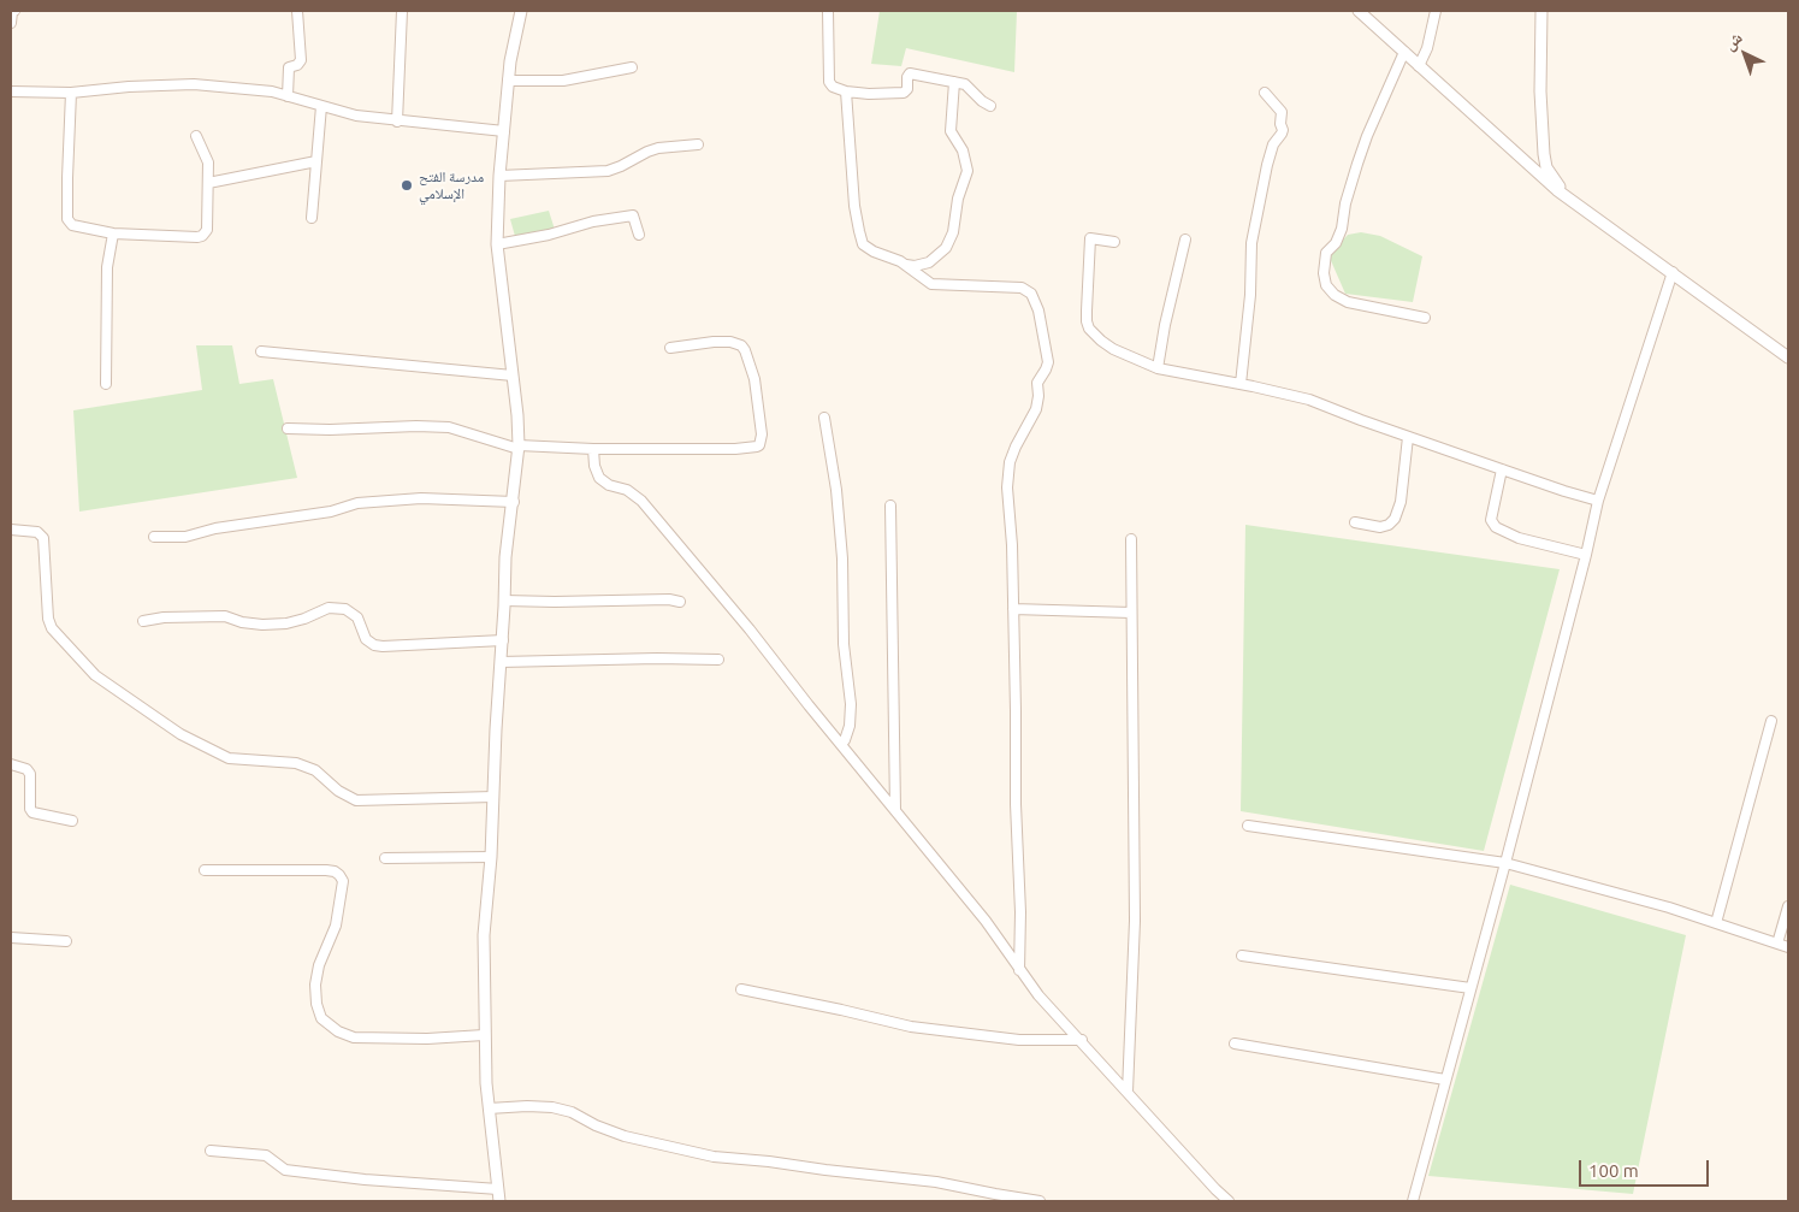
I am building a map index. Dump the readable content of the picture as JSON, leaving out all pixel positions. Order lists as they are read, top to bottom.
{
  "places": ["مدرسة الفتح الإسلامي"],
  "scale_bar": "100 m",
  "north": "top left"
}
